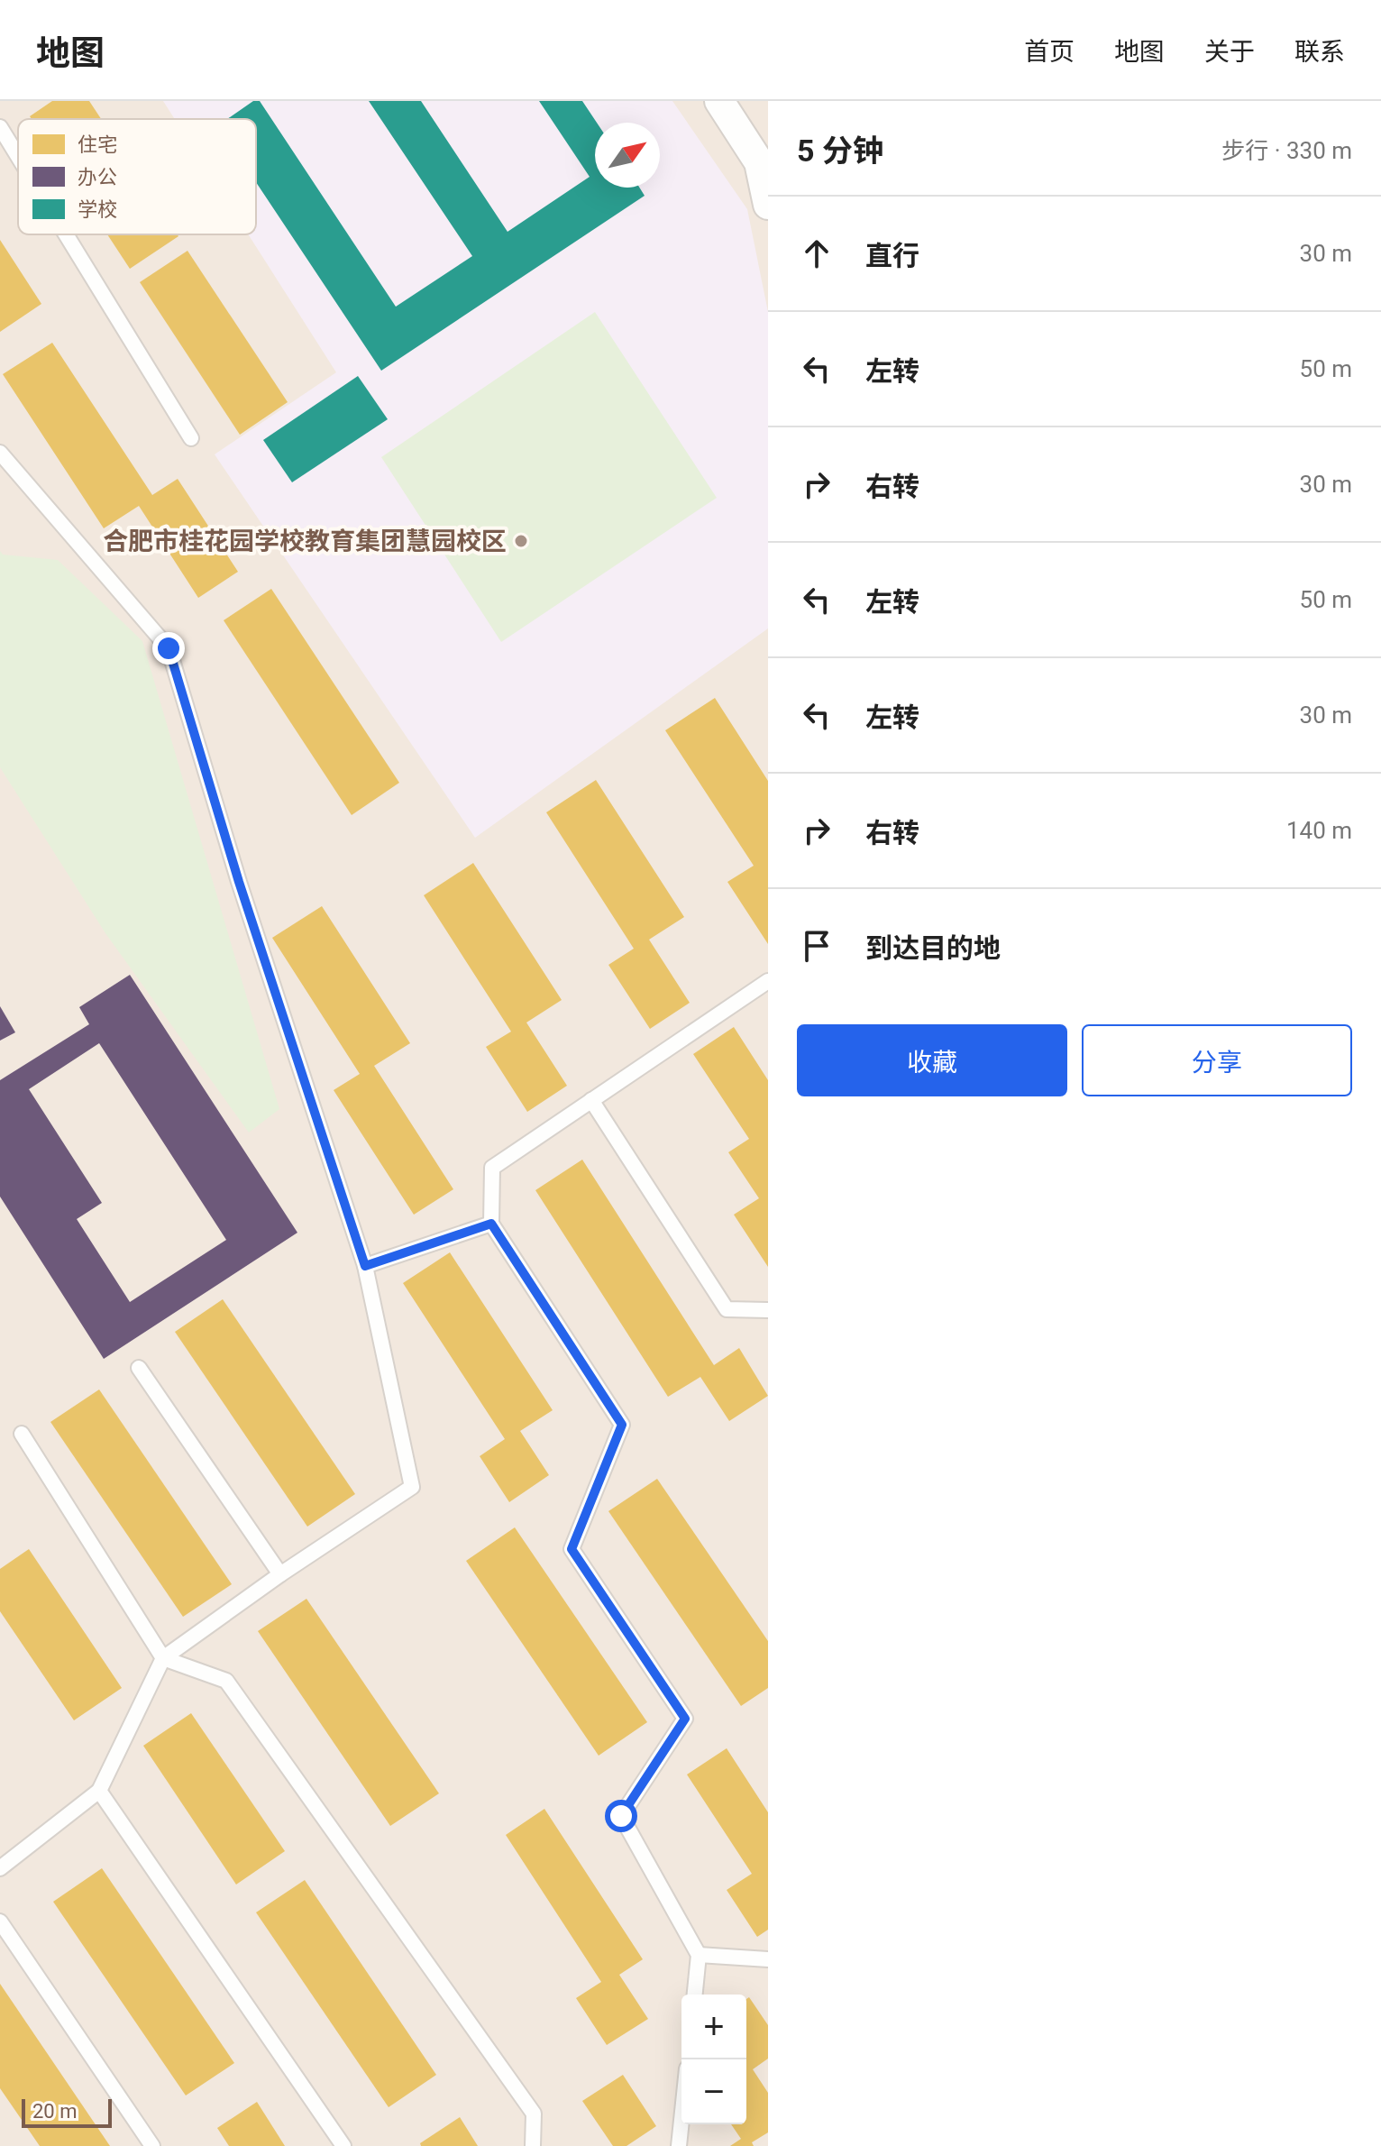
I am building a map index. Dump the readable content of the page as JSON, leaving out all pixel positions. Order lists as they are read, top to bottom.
{
  "places": ["合肥市桂花园学校教育集团慧园校区"],
  "legend": ["住宅", "办公", "学校"],
  "scale_bar": "20 m",
  "north": "top right",
  "page": {
    "header": "地图",
    "nav": [
      "首页",
      "地图",
      "关于",
      "联系"
    ],
    "heading": ["5 分钟", "步行 · 330 m"],
    "list": [
      ["直行", "30 m"],
      ["左转", "50 m"],
      ["右转", "30 m"],
      ["左转", "50 m"],
      ["左转", "30 m"],
      ["右转", "140 m"],
      "到达目的地"
    ],
    "buttons": ["收藏", "分享"],
    "map_buttons": ["+", "−"],
    "scale": "20 m"
  }
}
